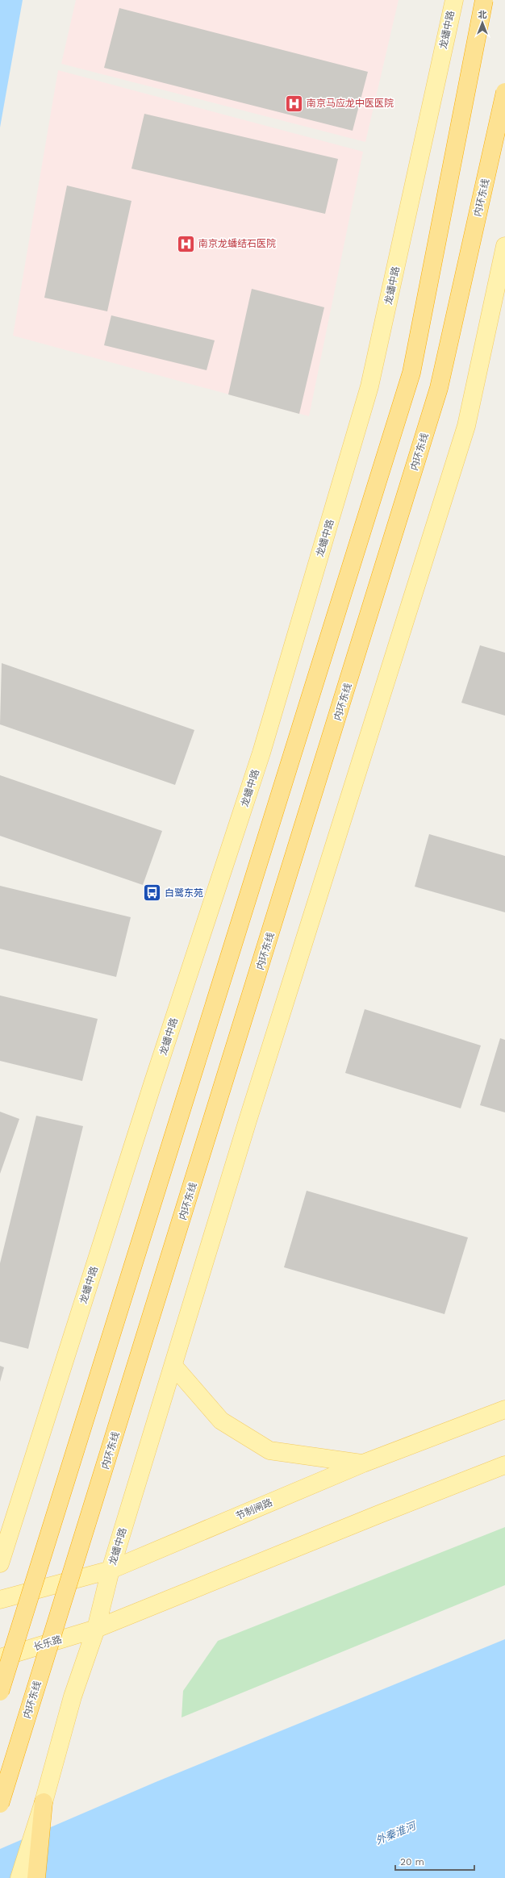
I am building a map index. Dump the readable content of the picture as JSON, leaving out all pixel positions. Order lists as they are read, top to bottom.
{
  "streets": {
    "highway": ["内环东线"],
    "main road": ["龙蟠中路", "节制闸路", "长乐路"]
  },
  "crossings": [
    ["龙蟠中路", "节制闸路"],
    ["龙蟠中路", "长乐路"]
  ],
  "water": ["外秦淮河"],
  "places": {
    "hospital": ["南京马应龙中医医院", "南京龙蟠结石医院"],
    "bus stop": ["白鹭东苑"]
  },
  "scale_bar": "20 m",
  "north": "top"
}
